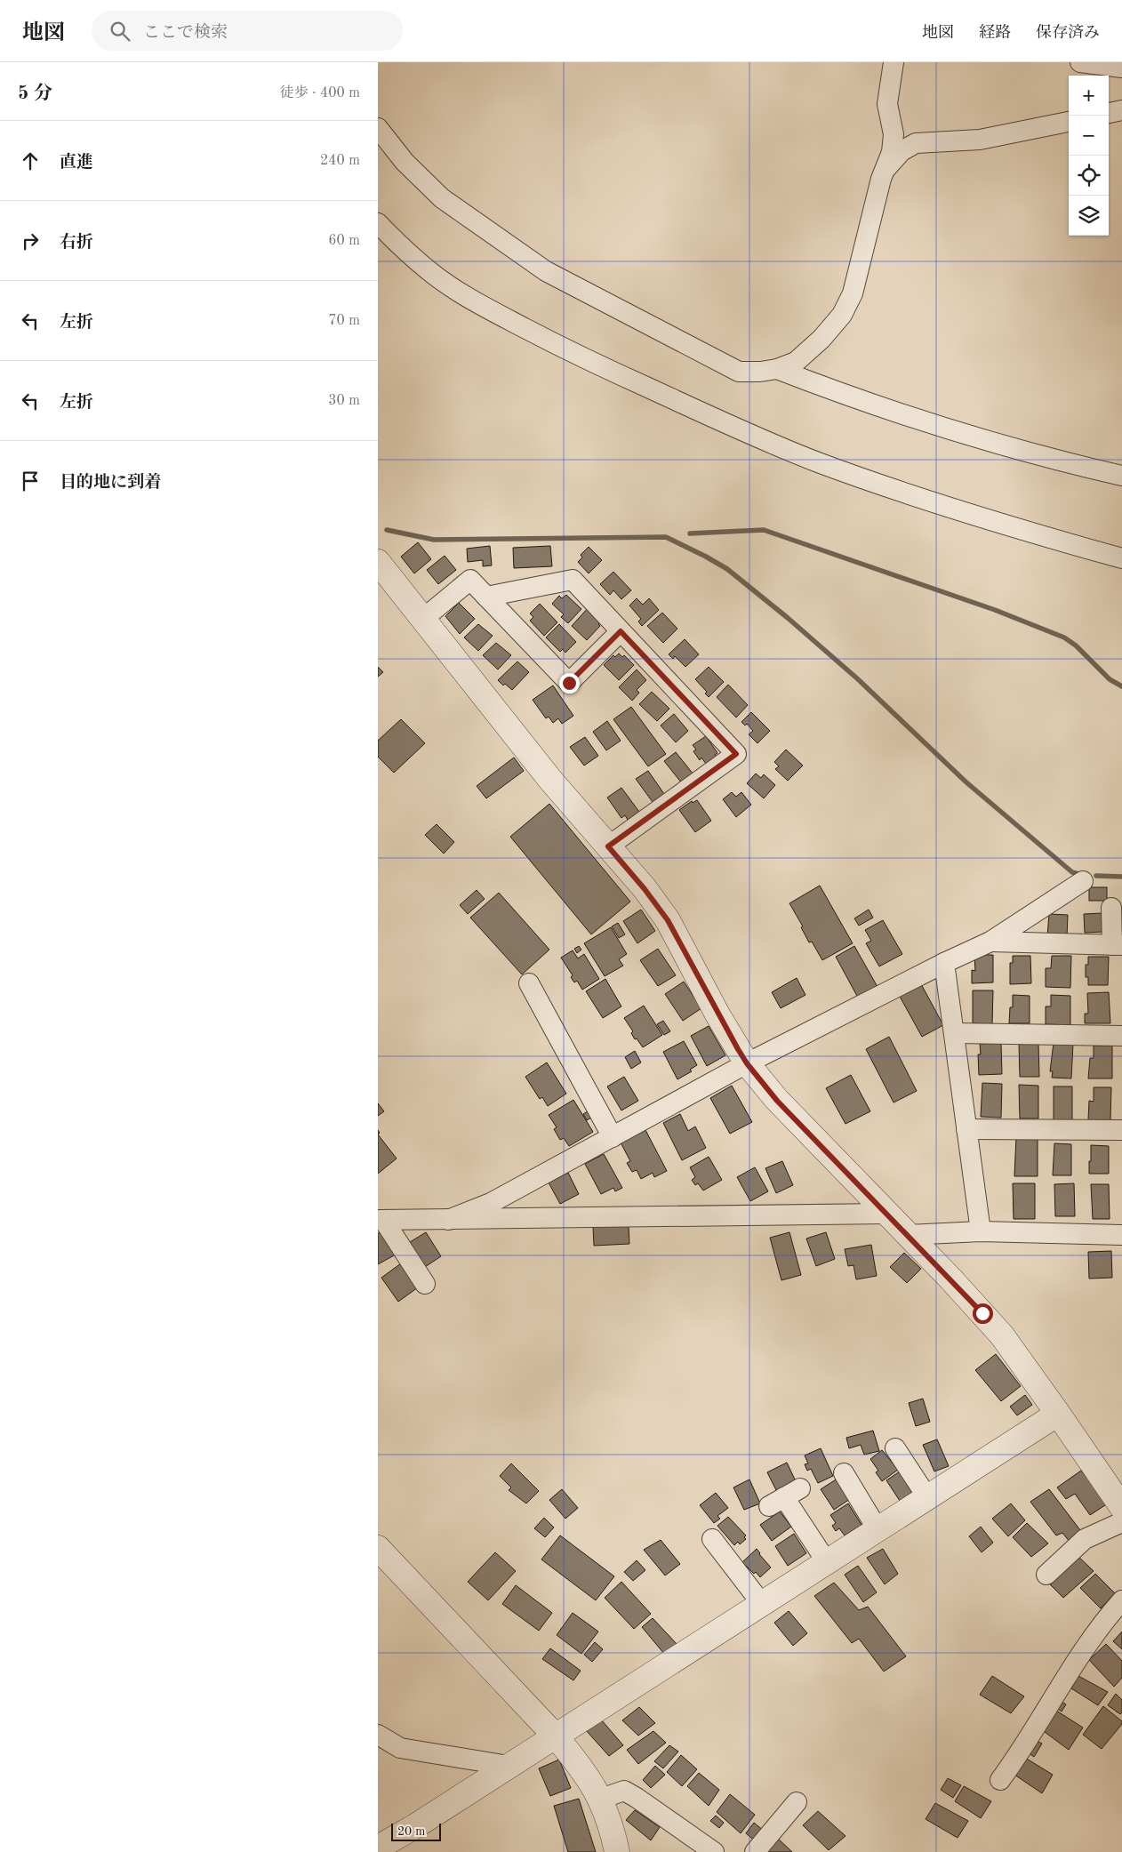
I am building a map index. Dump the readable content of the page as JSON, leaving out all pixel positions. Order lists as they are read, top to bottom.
{
  "scale_bar": "20 m",
  "page": {
    "header": "地図",
    "search": "ここで検索",
    "nav": ["地図", "経路", "保存済み"],
    "heading": ["5 分", "徒歩 · 400 m"],
    "map_buttons": ["+", "−"],
    "list": [
      ["直進", "240 m"],
      ["右折", "60 m"],
      ["左折", "70 m"],
      ["左折", "30 m"],
      "目的地に到着"
    ],
    "scale": "20 m"
  }
}
